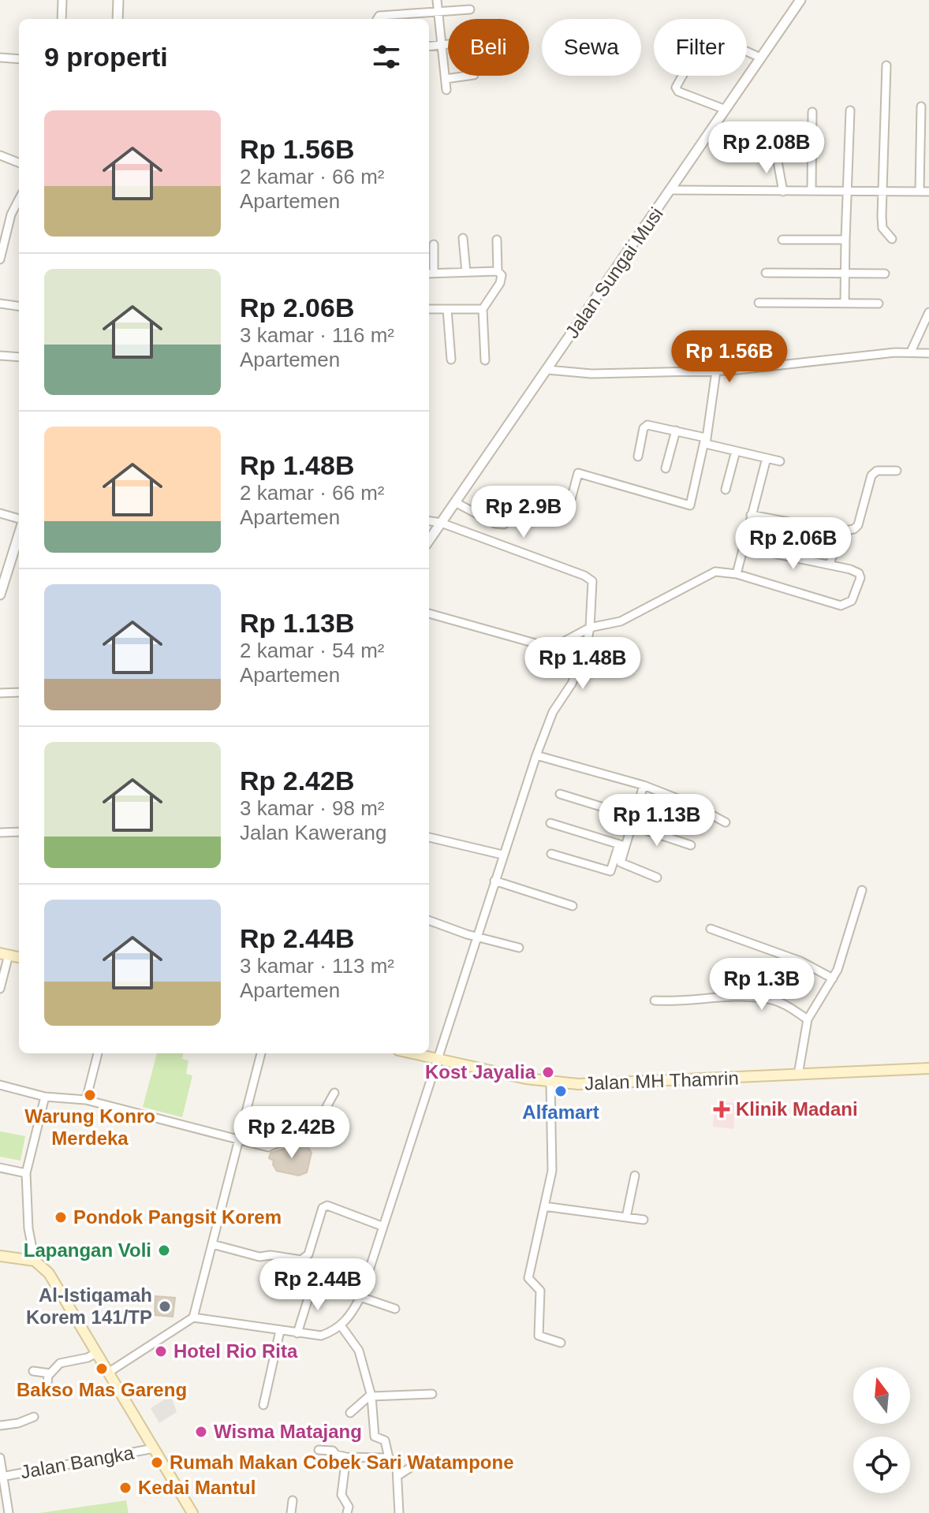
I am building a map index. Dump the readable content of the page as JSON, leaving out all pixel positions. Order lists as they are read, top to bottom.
{
  "streets": {
    "main road": ["Jalan MH Thamrin"],
    "street": ["Jalan Sungai Musi", "Jalan Bangka"]
  },
  "places": {
    "other": [
      "Kost Jayalia",
      "Alfamart",
      "Warung Konro Merdeka",
      "Pondok Pangsit Korem",
      "Lapangan Voli",
      "Al-Istiqamah Korem 141/TP",
      "Hotel Rio Rita",
      "Bakso Mas Gareng",
      "Wisma Matajang",
      "Rumah Makan Cobek Sari Watampone",
      "Kedai Mantul"
    ],
    "health": ["Klinik Madani"]
  },
  "north": "top",
  "page": {
    "chip": ["Beli", "Sewa", "Filter"],
    "heading": "9 properti",
    "list": [
      {
        "name": "Rp 1.56B",
        "note": "2 kamar · 66 m² · Apartemen"
      },
      {
        "name": "Rp 2.06B",
        "note": "3 kamar · 116 m² · Apartemen"
      },
      {
        "name": "Rp 1.48B",
        "note": "2 kamar · 66 m² · Apartemen"
      },
      {
        "name": "Rp 1.13B",
        "note": "2 kamar · 54 m² · Apartemen"
      },
      {
        "name": "Rp 2.42B",
        "note": "3 kamar · 98 m² · Jalan Kawerang"
      },
      {
        "name": "Rp 2.44B",
        "note": "3 kamar · 113 m² · Apartemen"
      }
    ],
    "price": [
      "Rp 2.08B",
      "Rp 1.56B",
      "Rp 2.9B",
      "Rp 2.06B",
      "Rp 1.48B",
      "Rp 1.13B",
      "Rp 1.3B",
      "Rp 2.42B",
      "Rp 2.44B"
    ]
  }
}
